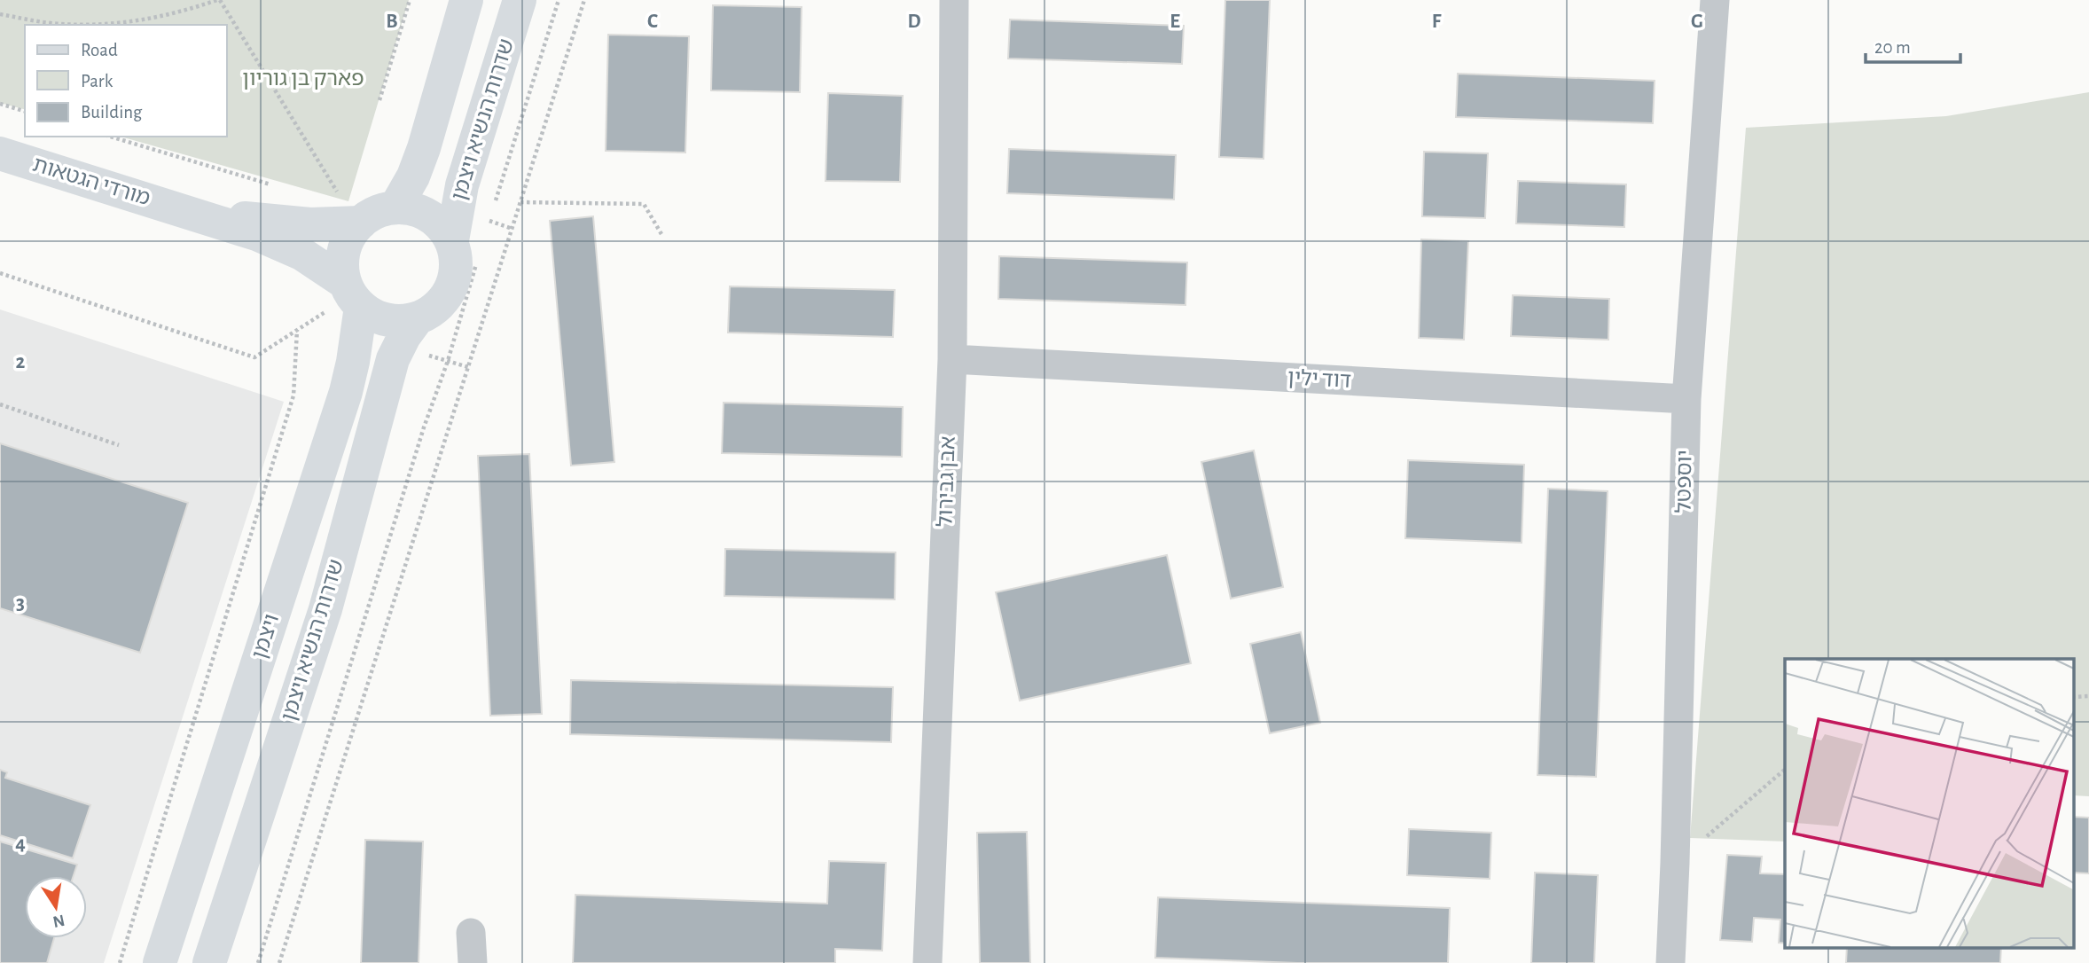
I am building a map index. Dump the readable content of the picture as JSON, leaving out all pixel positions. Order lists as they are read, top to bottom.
{
  "streets": {
    "street": [
      "שדרות הנשיא ויצמן",
      "מורדי הגטאות",
      "דוד ילין",
      "אבן גבירול",
      "יוספטל",
      "ויצמן"
    ]
  },
  "crossings": [
    ["שדרות הנשיא ויצמן", "מורדי הגטאות"],
    ["שדרות הנשיא ויצמן", "ויצמן"],
    ["מורדי הגטאות", "ויצמן"],
    ["דוד ילין", "אבן גבירול"],
    ["דוד ילין", "יוספטל"]
  ],
  "parks": ["פארק בן גוריון"],
  "legend": ["Road", "Park", "Building"],
  "scale_bar": "20 m",
  "north": "bottom",
  "grid": {
    "columns": [
      "B",
      "C",
      "D",
      "E",
      "F",
      "G"
    ],
    "rows": ["2", "3", "4"]
  }
}
